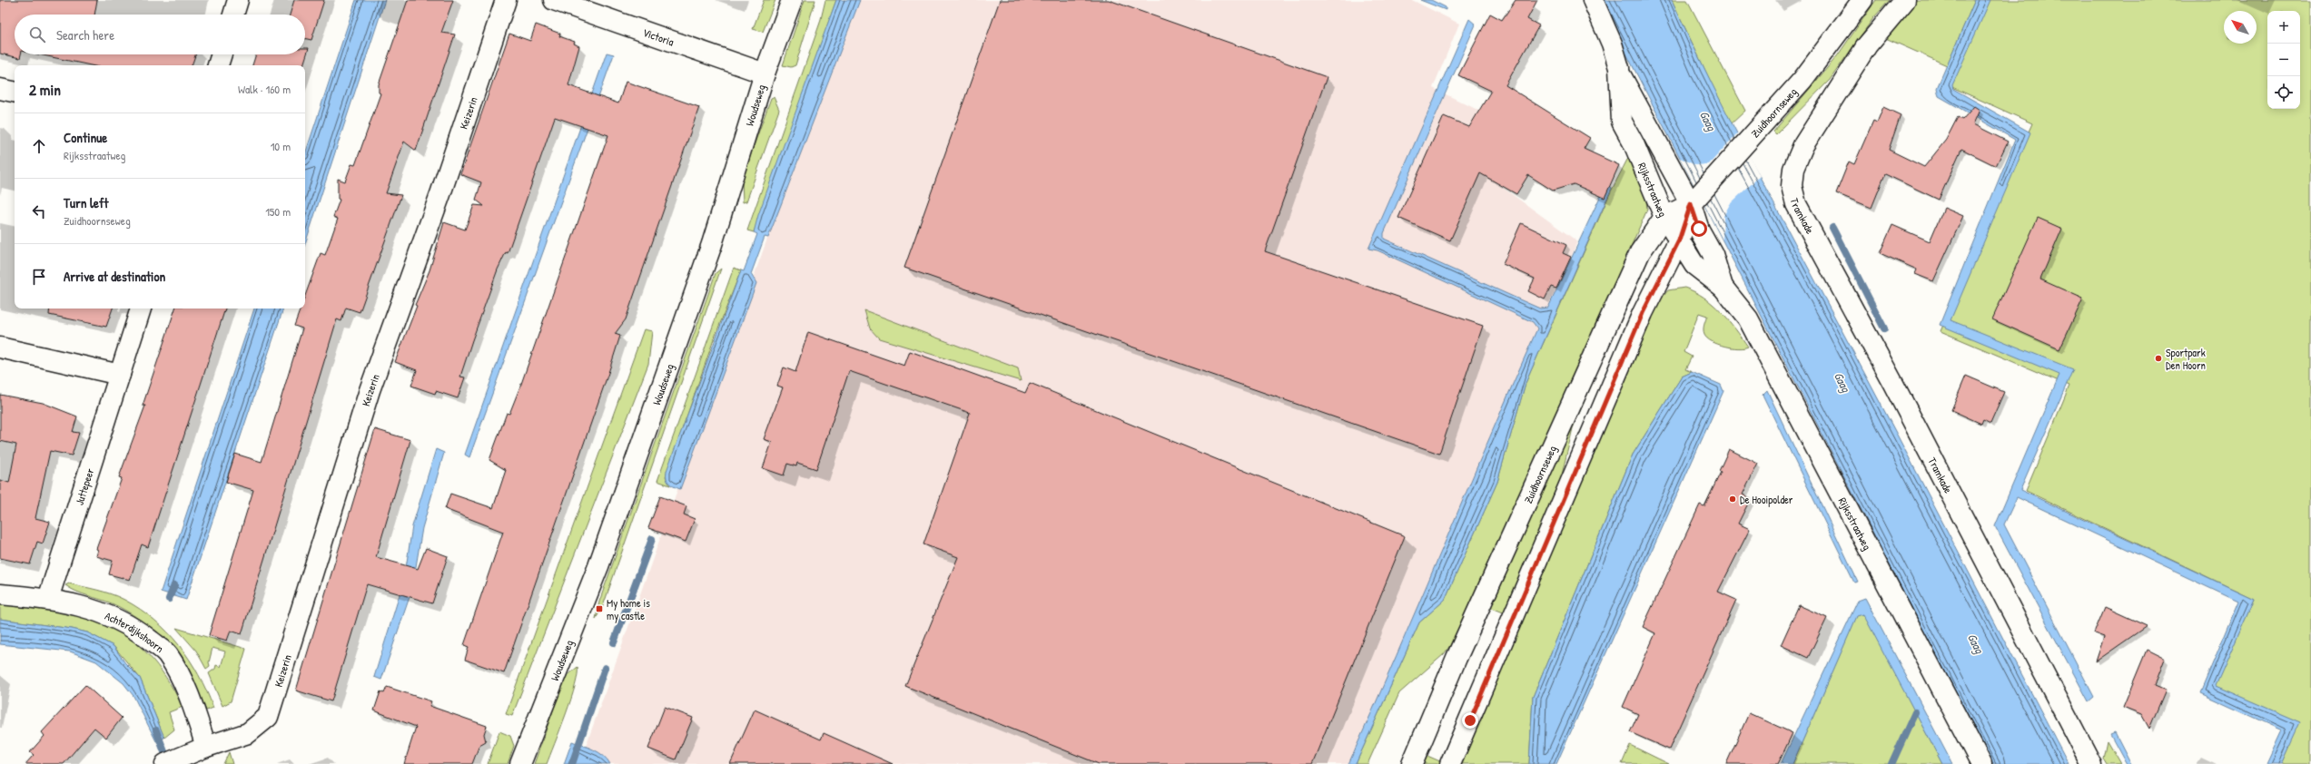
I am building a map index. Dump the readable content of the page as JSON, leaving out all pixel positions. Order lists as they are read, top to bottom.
{
  "streets": {
    "street": [
      "Victoria",
      "Woudseweg",
      "Keizerin",
      "Zuidhoornseweg",
      "Rijksstraatweg",
      "Tramkade",
      "Juttepeer",
      "Achterdijkshoorn"
    ]
  },
  "crossings": [
    ["Victoria", "Woudseweg"],
    ["Keizerin", "Achterdijkshoorn"],
    ["Zuidhoornseweg", "Rijksstraatweg"],
    ["Juttepeer", "Achterdijkshoorn"]
  ],
  "water": ["Gaag"],
  "places": {
    "other": ["Sportpark Den Hoorn", "De Hooipolder"],
    "transit": ["My home is my castle"]
  },
  "north": "top left",
  "page": {
    "map_buttons": ["+", "−"],
    "search": "Search here",
    "heading": ["2 min", "Walk · 160 m"],
    "list": [
      ["Continue", "Rijksstraatweg", "10 m"],
      ["Turn left", "Zuidhoornseweg", "150 m"],
      "Arrive at destination"
    ]
  }
}
